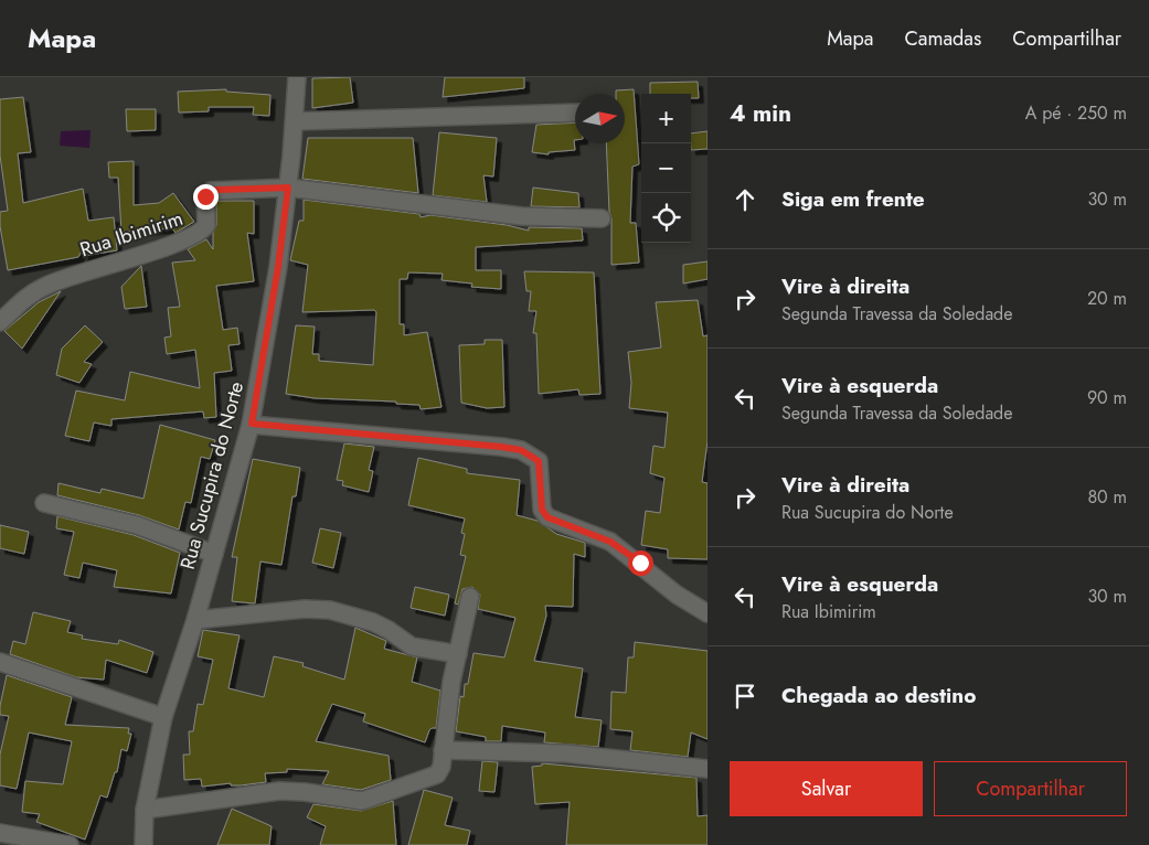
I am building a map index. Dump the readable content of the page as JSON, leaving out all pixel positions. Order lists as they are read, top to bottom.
{
  "streets": {
    "street": ["Rua Ibimirim", "Rua Sucupira do Norte"]
  },
  "crossings": [
    ["Rua Ibimirim", "Rua Sucupira do Norte"]
  ],
  "north": "right",
  "page": {
    "header": "Mapa",
    "nav": ["Mapa", "Camadas", "Compartilhar"],
    "heading": ["4 min", "A pé · 250 m"],
    "map_buttons": ["+", "−"],
    "list": [
      ["Siga em frente", "30 m"],
      ["Vire à direita", "Segunda Travessa da Soledade", "20 m"],
      ["Vire à esquerda", "Segunda Travessa da Soledade", "90 m"],
      ["Vire à direita", "Rua Sucupira do Norte", "80 m"],
      ["Vire à esquerda", "Rua Ibimirim", "30 m"],
      "Chegada ao destino"
    ],
    "buttons": ["Salvar", "Compartilhar"]
  }
}
